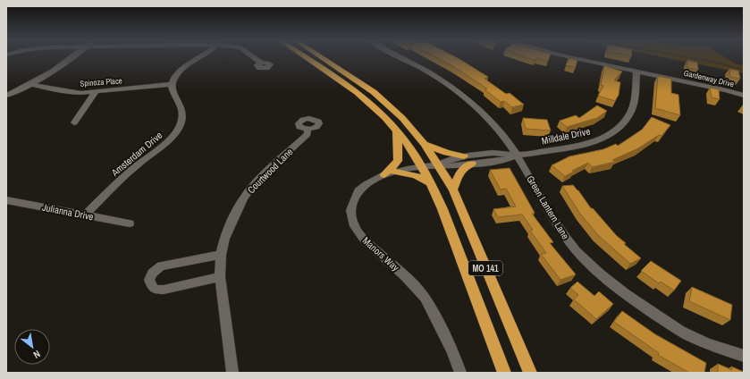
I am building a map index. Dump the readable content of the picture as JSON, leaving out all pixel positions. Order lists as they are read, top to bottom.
{
  "streets": {
    "highway": ["MO 141"],
    "street": [
      "Gardenway Drive",
      "Spinoza Place",
      "Milldale Drive",
      "Amsterdam Drive",
      "Courtwood Lane",
      "Green Lantern Lane",
      "Julianna Drive",
      "Manors Way"
    ]
  },
  "crossings": [
    ["Gardenway Drive", "Milldale Drive"],
    ["Spinoza Place", "Amsterdam Drive"],
    ["Milldale Drive", "Green Lantern Lane"],
    ["Milldale Drive", "Manors Way"],
    ["Milldale Drive", "MO 141"],
    ["Amsterdam Drive", "Julianna Drive"],
    ["Manors Way", "MO 141"]
  ],
  "north": "bottom right"
}
